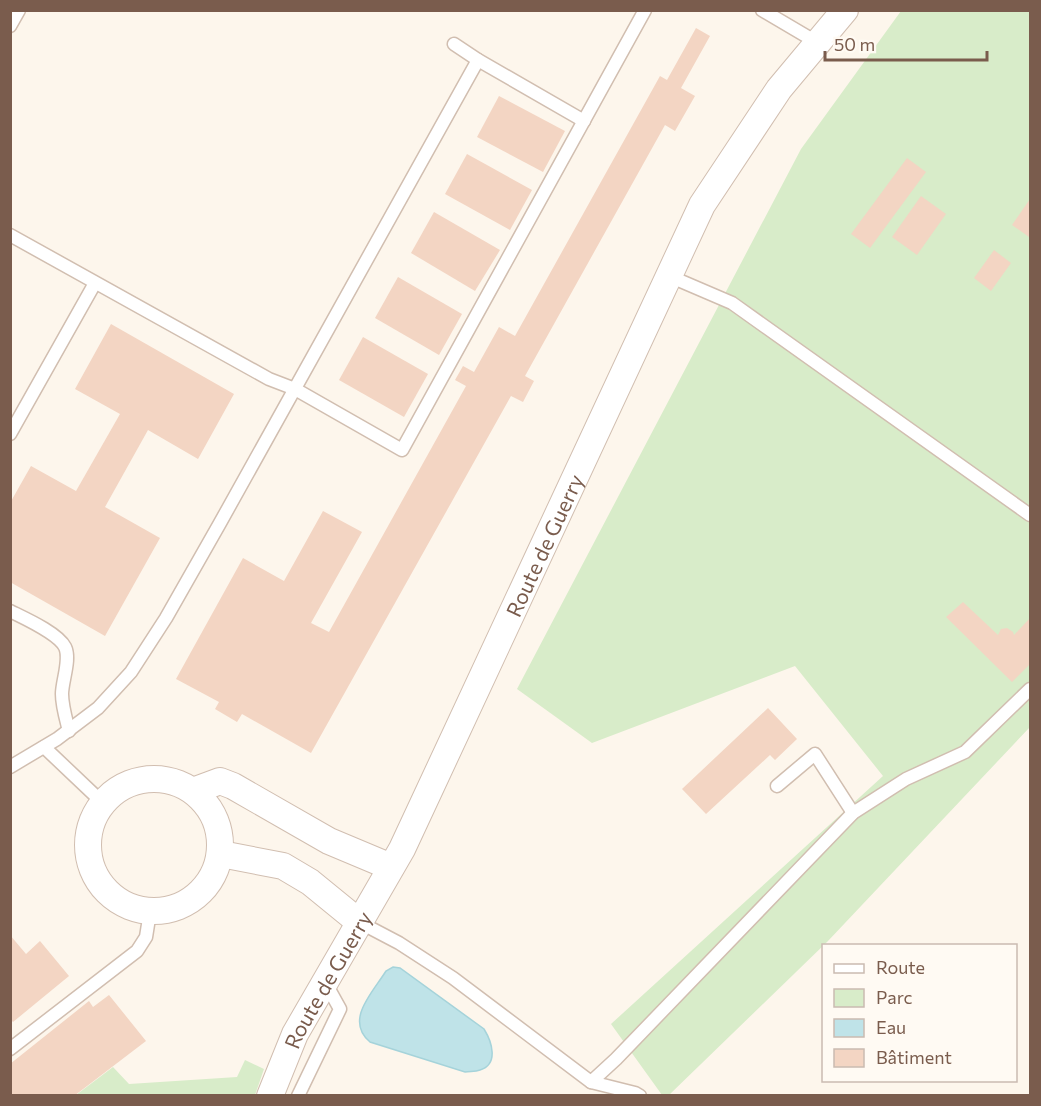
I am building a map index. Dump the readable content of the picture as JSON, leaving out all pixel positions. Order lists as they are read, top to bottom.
{
  "streets": {
    "street": ["Route de Guerry"]
  },
  "legend": [
    "Route",
    "Parc",
    "Eau",
    "Bâtiment"
  ],
  "scale_bar": "50 m"
}
